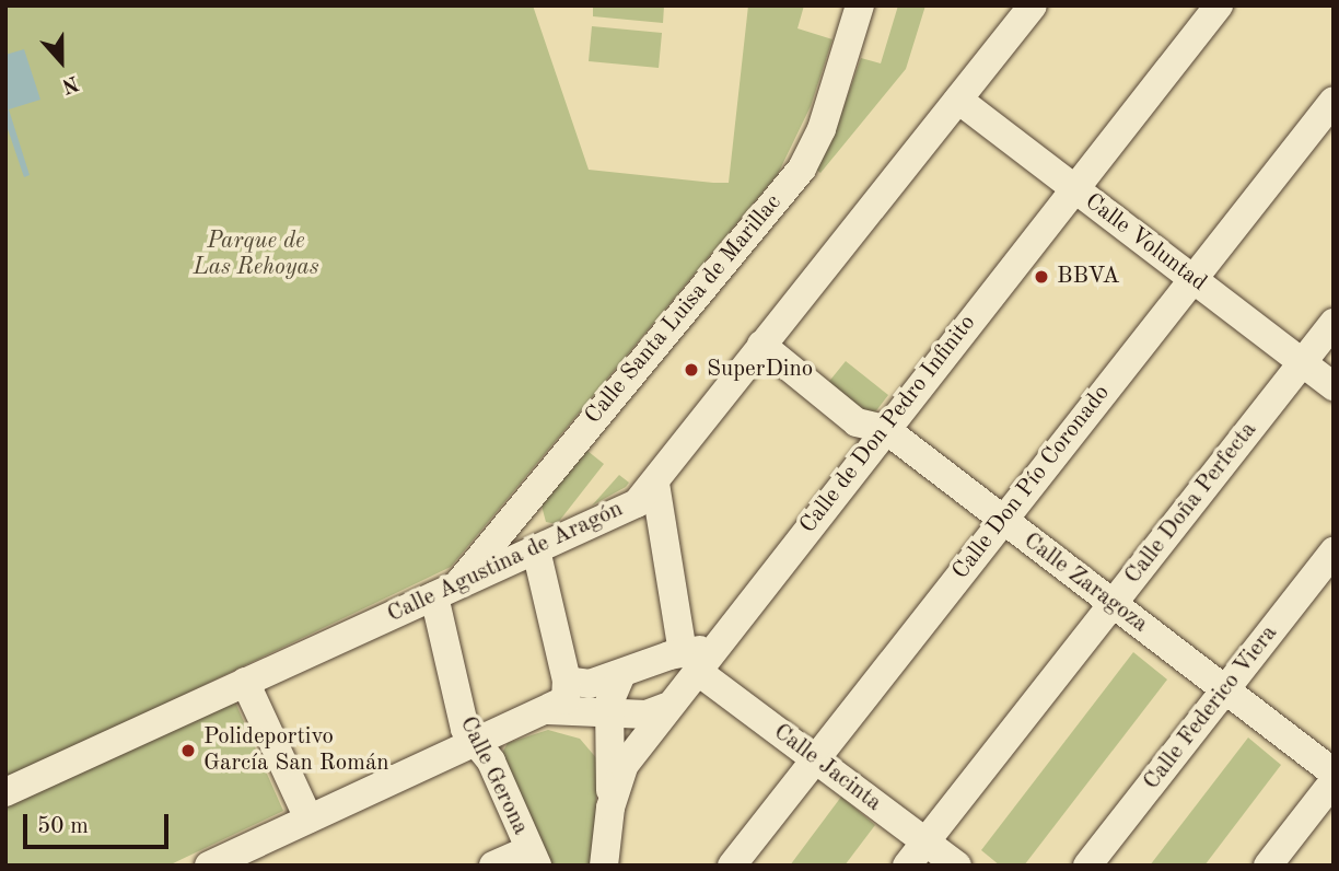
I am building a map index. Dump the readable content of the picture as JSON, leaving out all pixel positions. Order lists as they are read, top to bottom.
{
  "streets": {
    "street": [
      "Calle Voluntad",
      "Calle Santa Luisa de Marillac",
      "Calle de Don Pedro Infinito",
      "Calle Don Pío Coronado",
      "Calle Doña Perfecta",
      "Calle Agustina de Aragón",
      "Calle Zaragoza",
      "Calle Federico Viera",
      "Calle Jacinta",
      "Calle Gerona"
    ]
  },
  "crossings": [
    ["Calle Voluntad", "Calle de Don Pedro Infinito"],
    ["Calle Voluntad", "Calle Don Pío Coronado"],
    ["Calle Voluntad", "Calle Doña Perfecta"],
    ["Calle Voluntad", "Calle Agustina de Aragón"],
    ["Calle Santa Luisa de Marillac", "Calle Agustina de Aragón"],
    ["Calle Santa Luisa de Marillac", "Calle Gerona"],
    ["Calle de Don Pedro Infinito", "Calle Zaragoza"],
    ["Calle de Don Pedro Infinito", "Calle Jacinta"],
    ["Calle Don Pío Coronado", "Calle Zaragoza"],
    ["Calle Don Pío Coronado", "Calle Jacinta"],
    ["Calle Doña Perfecta", "Calle Zaragoza"],
    ["Calle Doña Perfecta", "Calle Jacinta"],
    ["Calle Agustina de Aragón", "Calle Zaragoza"],
    ["Calle Agustina de Aragón", "Calle Gerona"],
    ["Calle Zaragoza", "Calle Federico Viera"]
  ],
  "parks": ["Parque de Las Rehoyas"],
  "places": ["BBVA", "SuperDino", "Polideportivo García San Román"],
  "scale_bar": "50 m",
  "north": "bottom"
}
